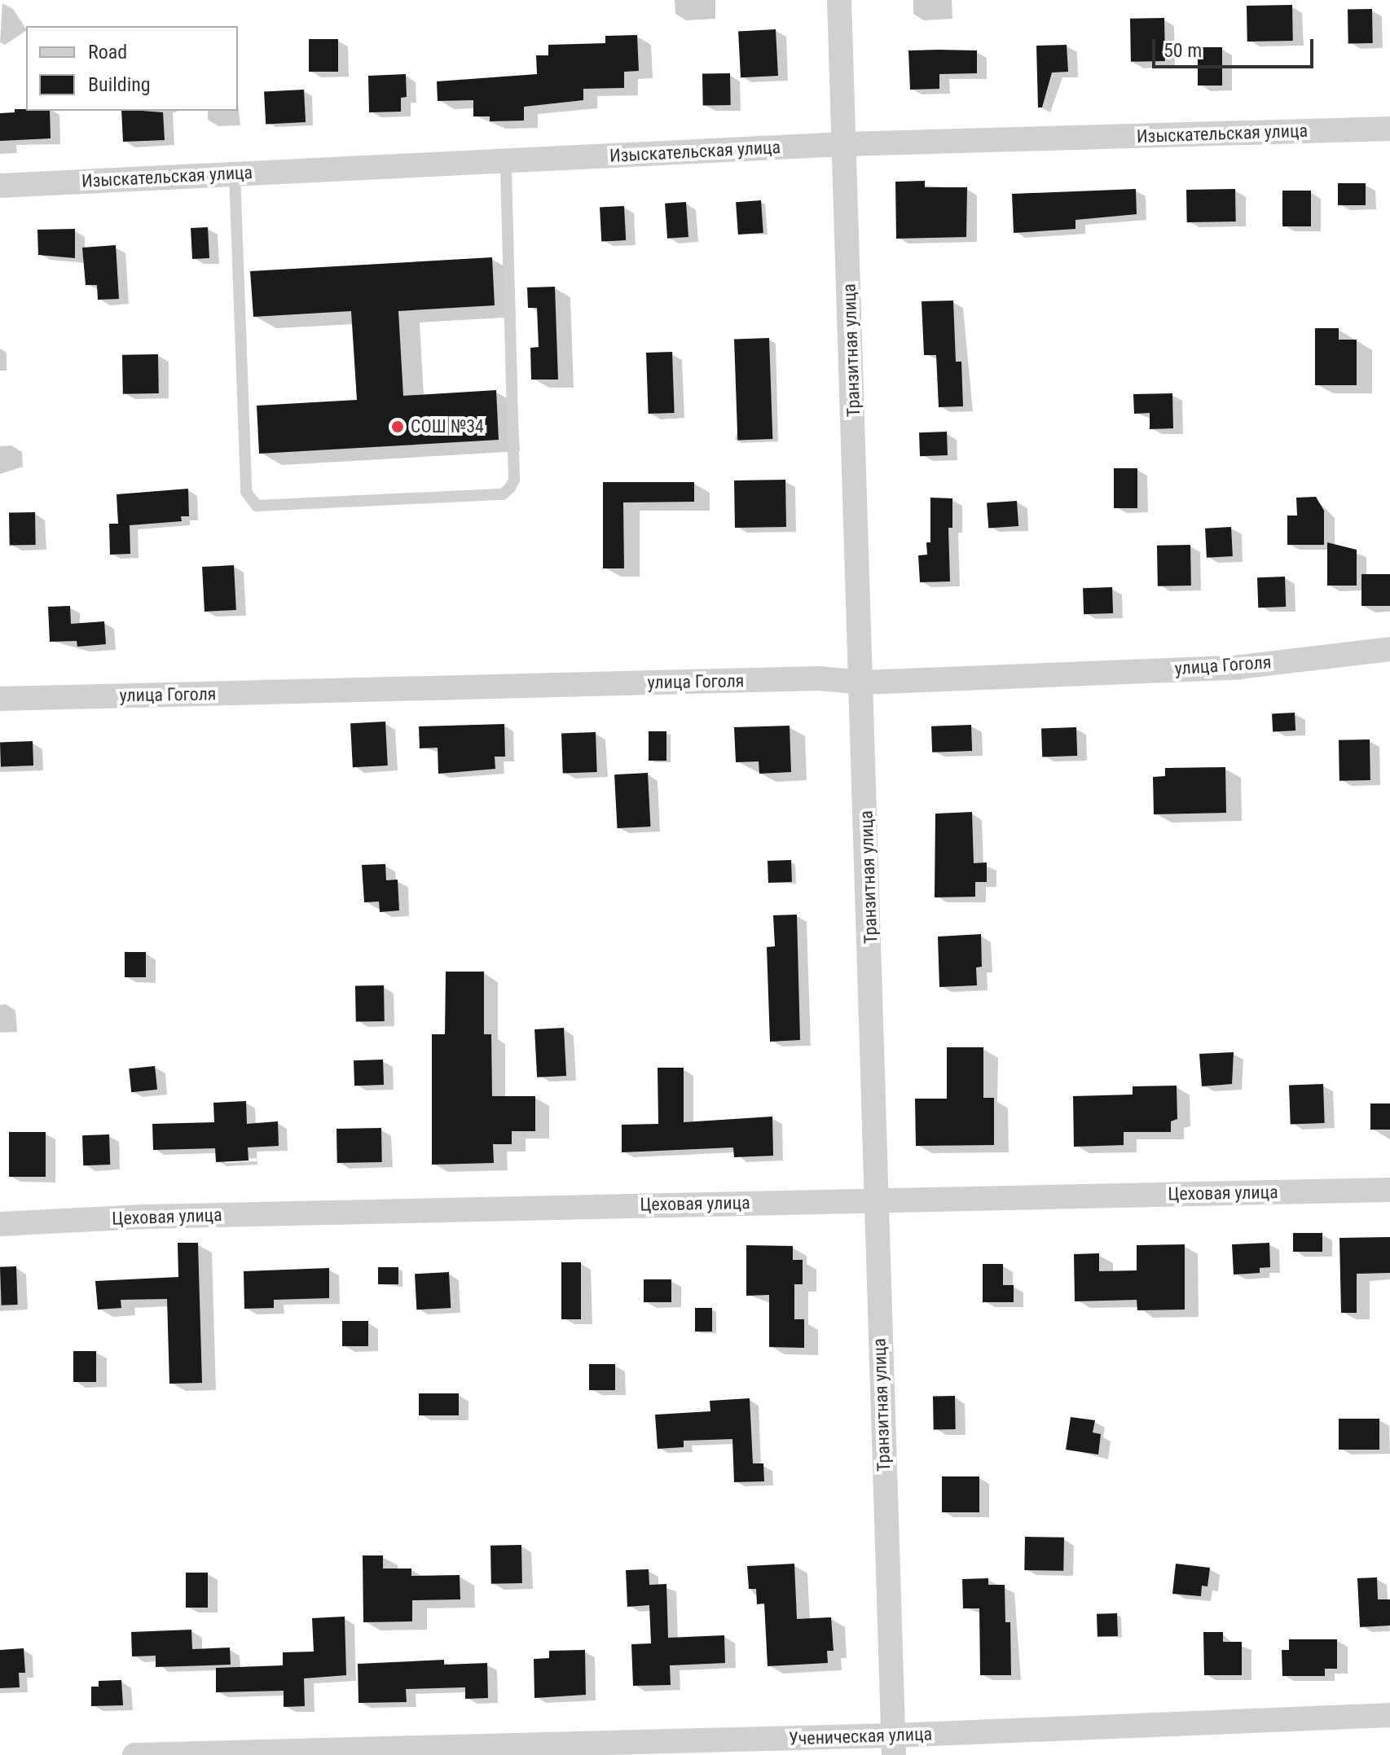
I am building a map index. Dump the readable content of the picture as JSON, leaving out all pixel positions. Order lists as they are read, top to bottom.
{
  "streets": {
    "street": [
      "Изыскательская улица",
      "Транзитная улица",
      "улица Гоголя",
      "Цеховая улица",
      "Ученическая улица"
    ]
  },
  "crossings": [
    ["Изыскательская улица", "Транзитная улица"],
    ["Транзитная улица", "улица Гоголя"],
    ["Транзитная улица", "Цеховая улица"],
    ["Транзитная улица", "Ученическая улица"]
  ],
  "places": ["СОШ №34"],
  "legend": ["Road", "Building"],
  "scale_bar": "50 m"
}
